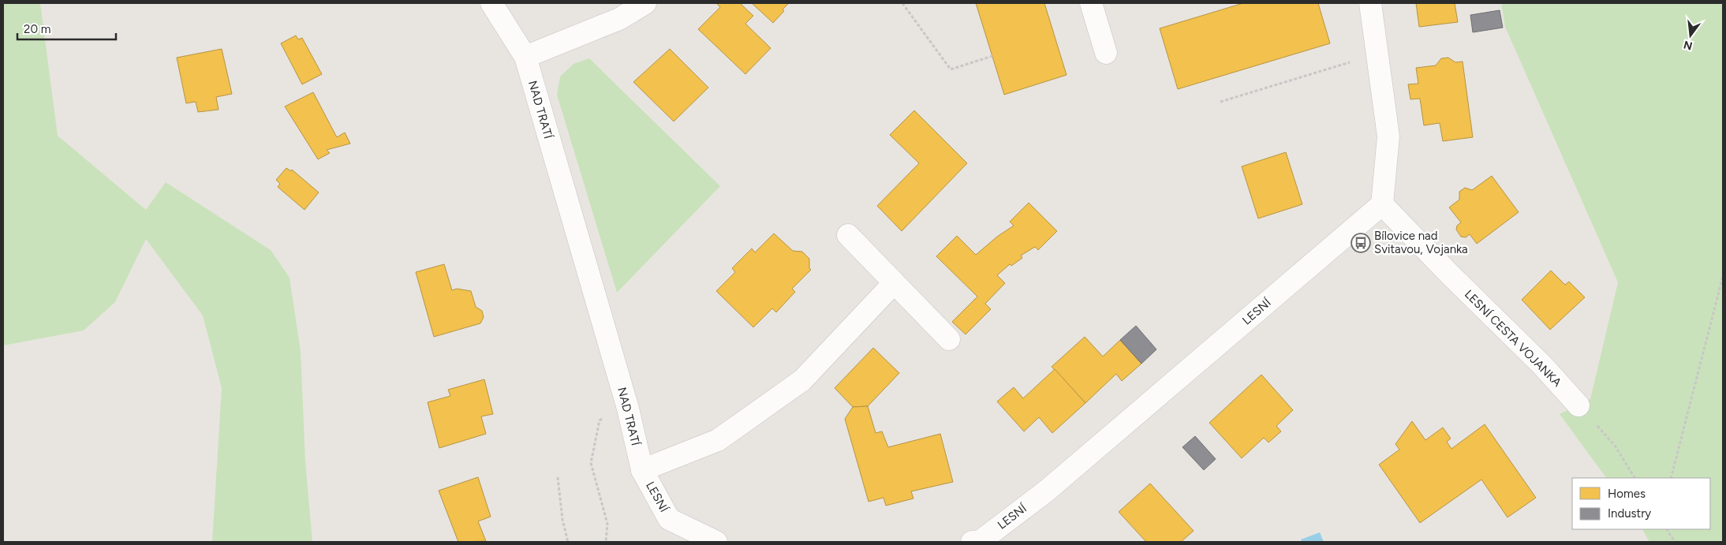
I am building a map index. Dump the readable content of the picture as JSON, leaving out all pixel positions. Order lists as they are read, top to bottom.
{
  "streets": {
    "street": ["NAD TRATÍ", "LESNÍ", "LESNÍ CESTA VOJANKA"]
  },
  "crossings": [
    ["NAD TRATÍ", "LESNÍ"],
    ["LESNÍ", "LESNÍ CESTA VOJANKA"]
  ],
  "places": {
    "bus stop": ["Bílovice nad Svitavou, Vojanka"]
  },
  "legend": ["Homes", "Industry"],
  "scale_bar": "20 m",
  "north": "bottom"
}
